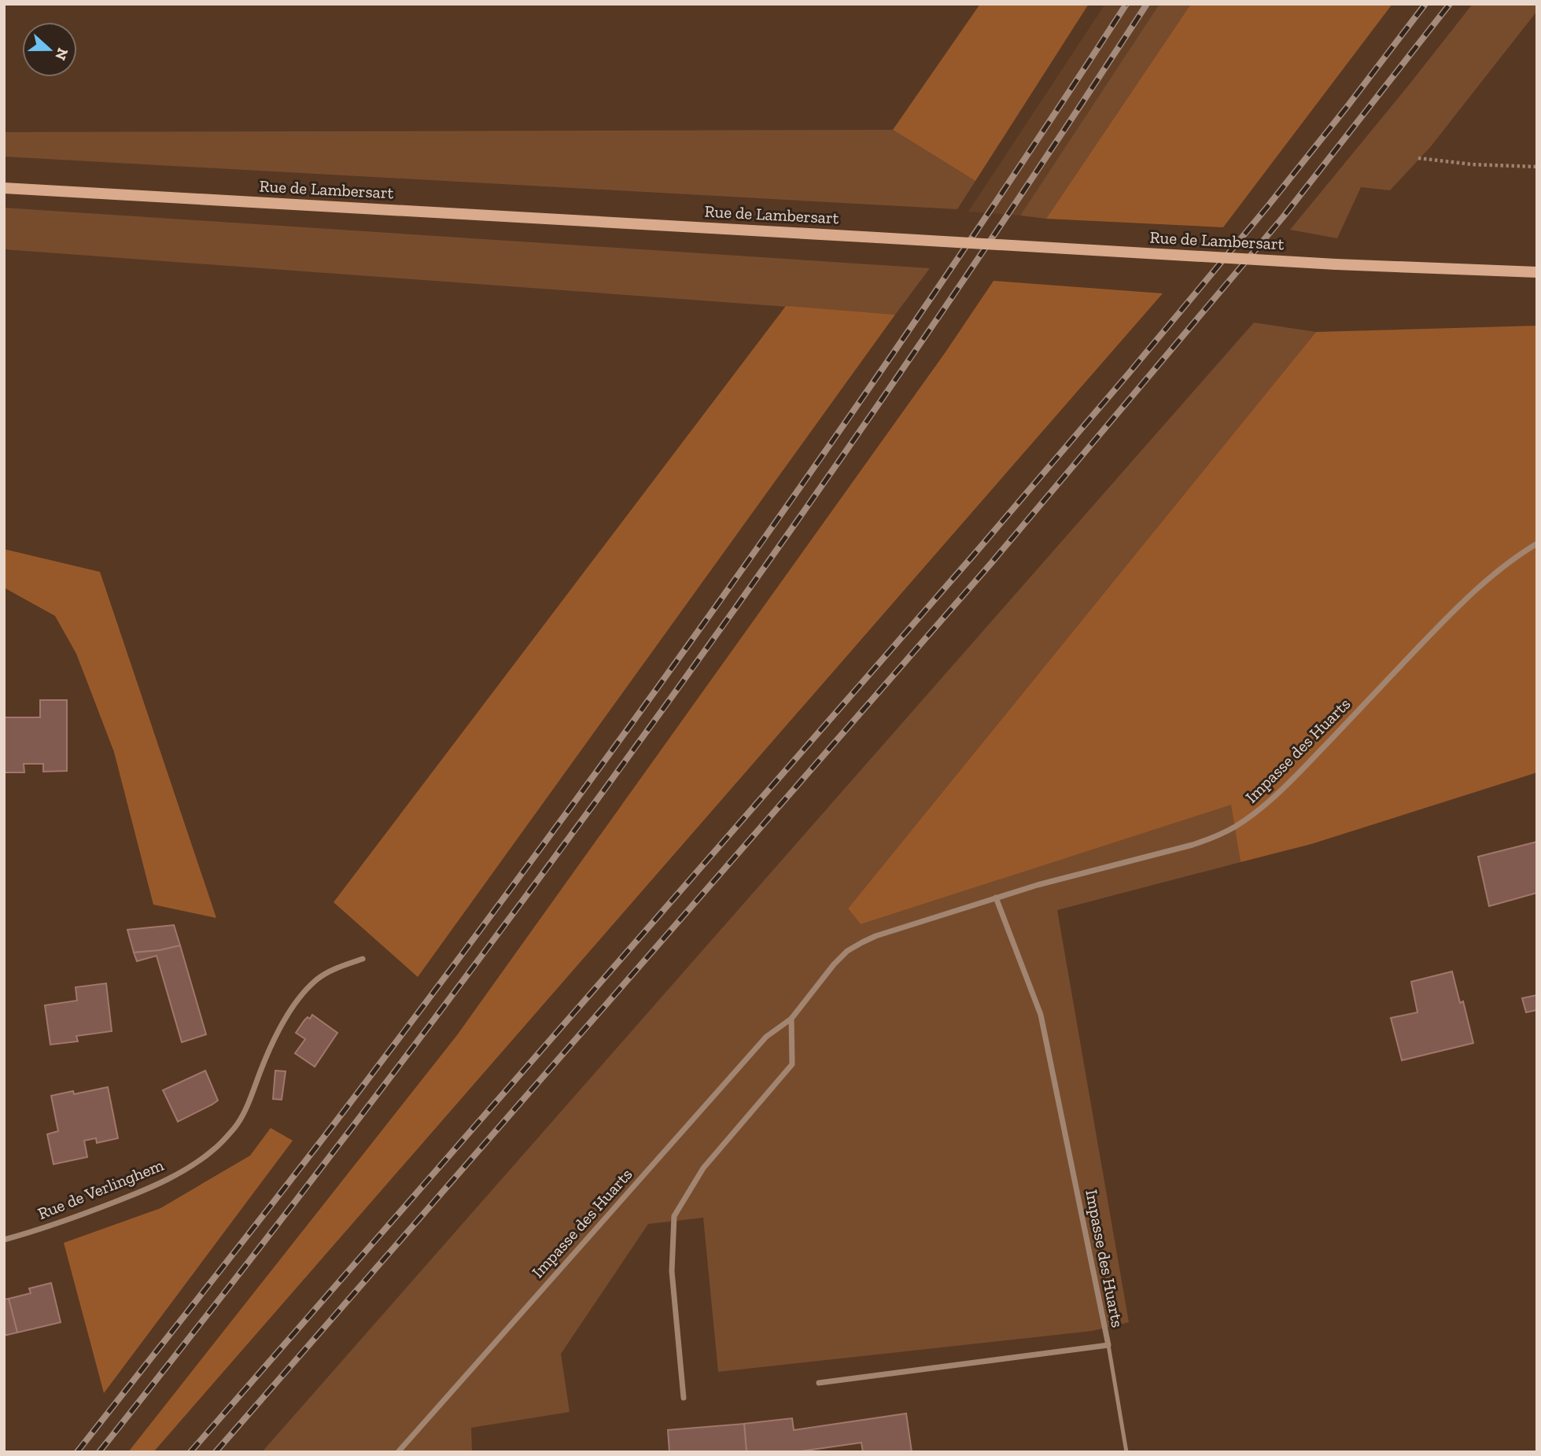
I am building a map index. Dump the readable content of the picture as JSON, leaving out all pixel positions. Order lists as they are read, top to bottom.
{
  "streets": {
    "main road": ["Rue de Lambersart"],
    "street": ["Impasse des Huarts", "Rue de Verlinghem"]
  },
  "north": "right"
}
